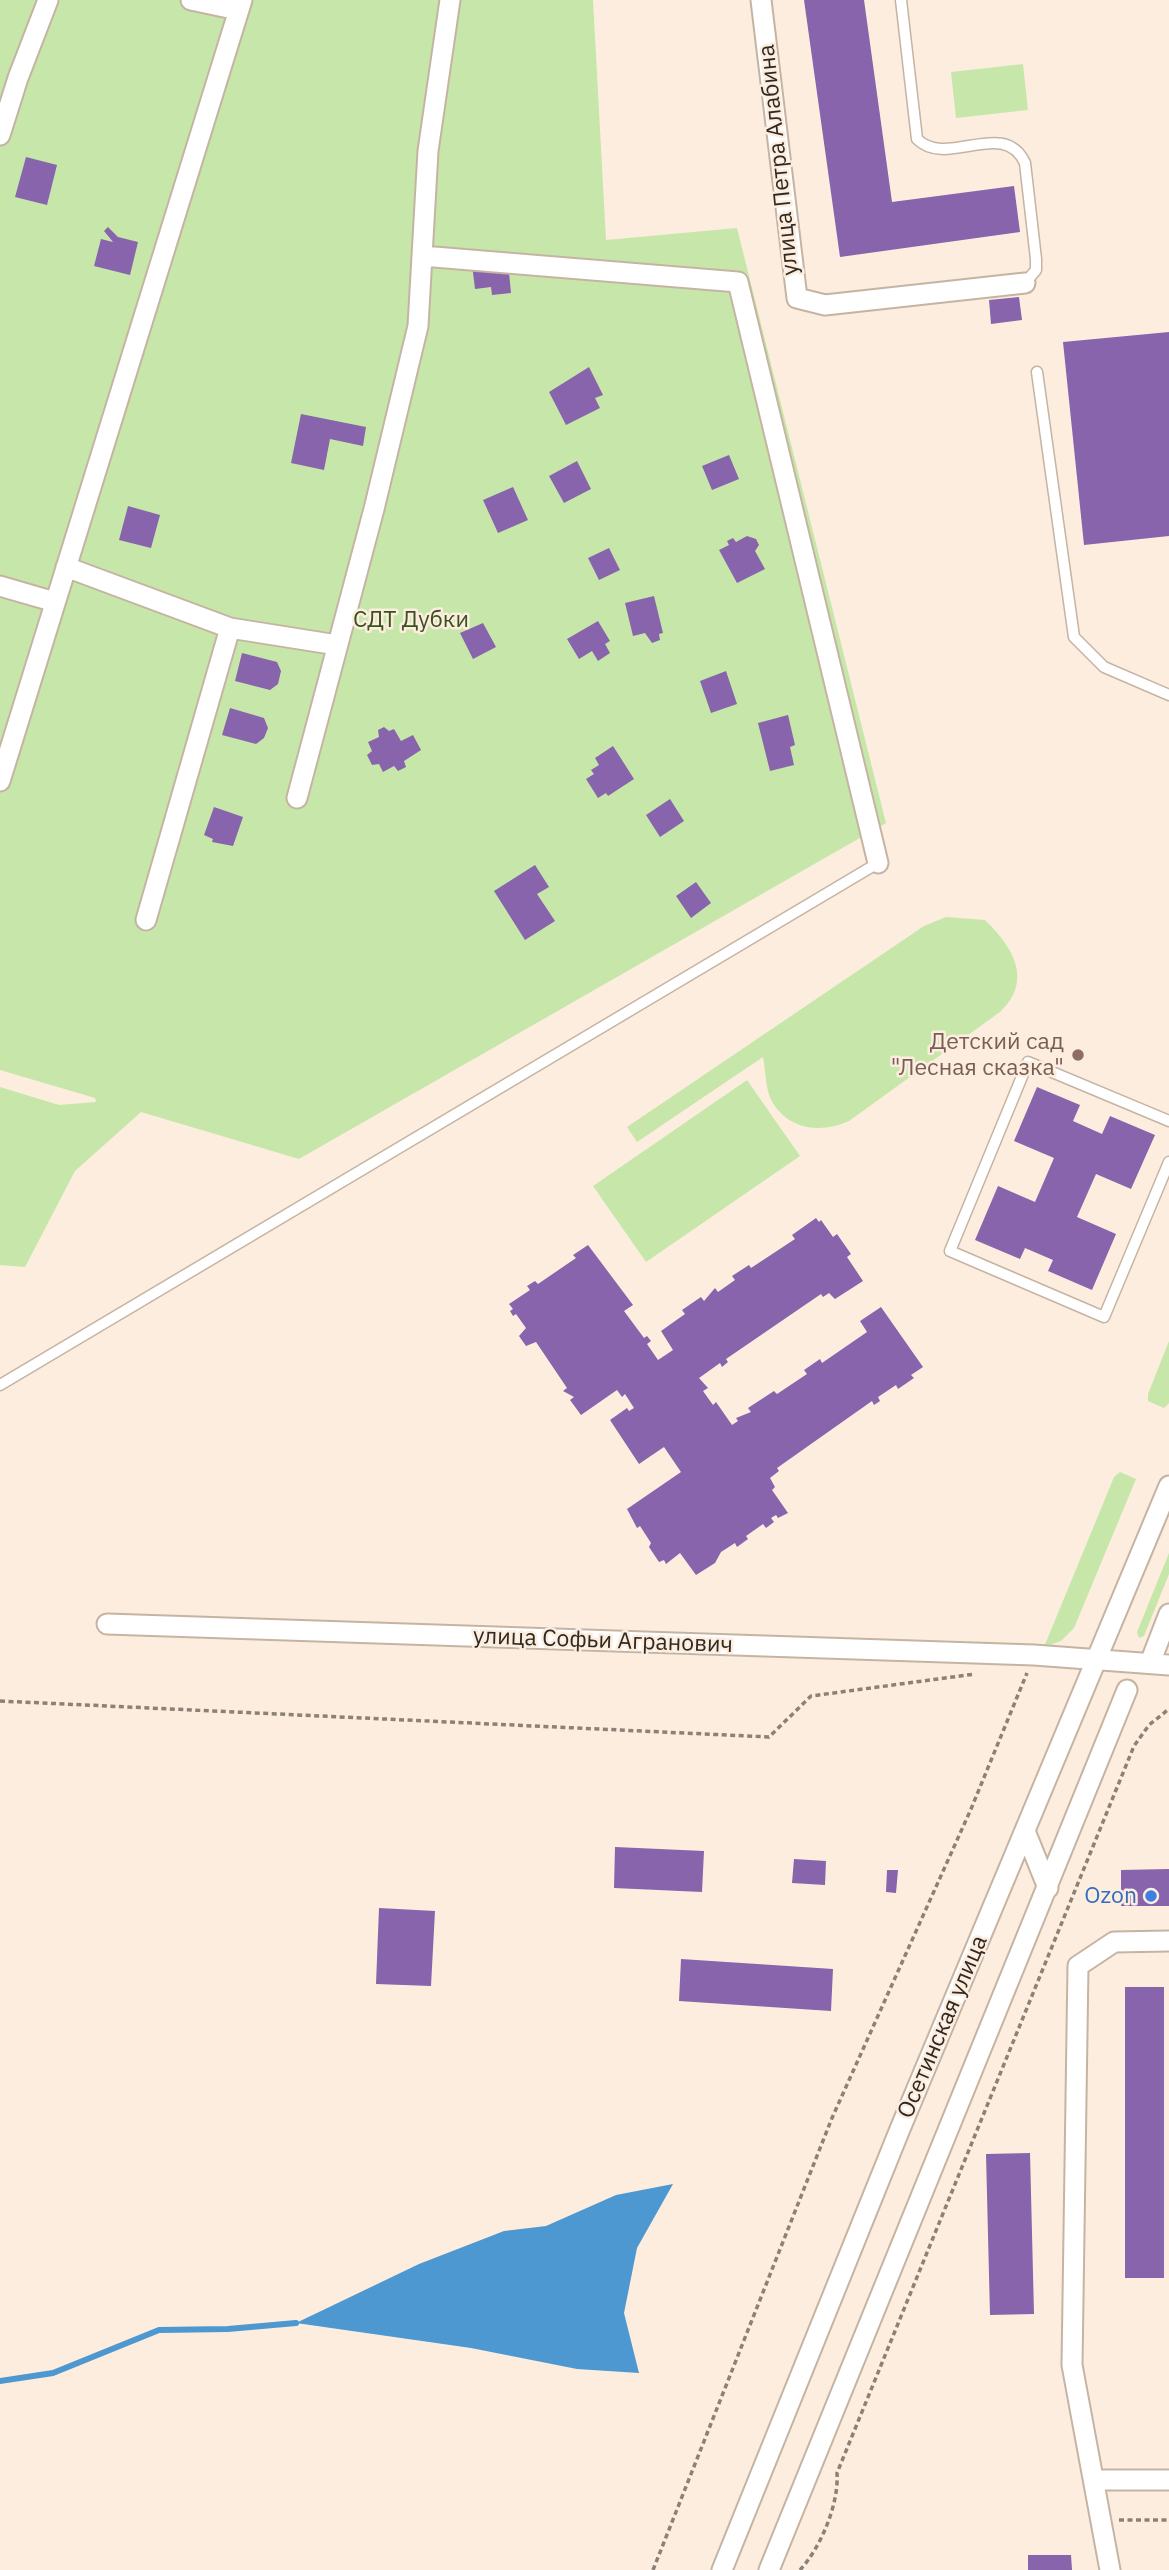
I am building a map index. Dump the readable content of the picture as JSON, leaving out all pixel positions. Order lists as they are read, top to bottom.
{
  "streets": {
    "street": ["улица Петра Алабина", "улица Софьи Агранович", "Осетинская улица"]
  },
  "crossings": [
    ["улица Софьи Агранович", "Осетинская улица"]
  ],
  "parks": ["СДТ Дубки"],
  "places": ["Детский сад \"Лесная сказка\"", "Ozon"]
}
